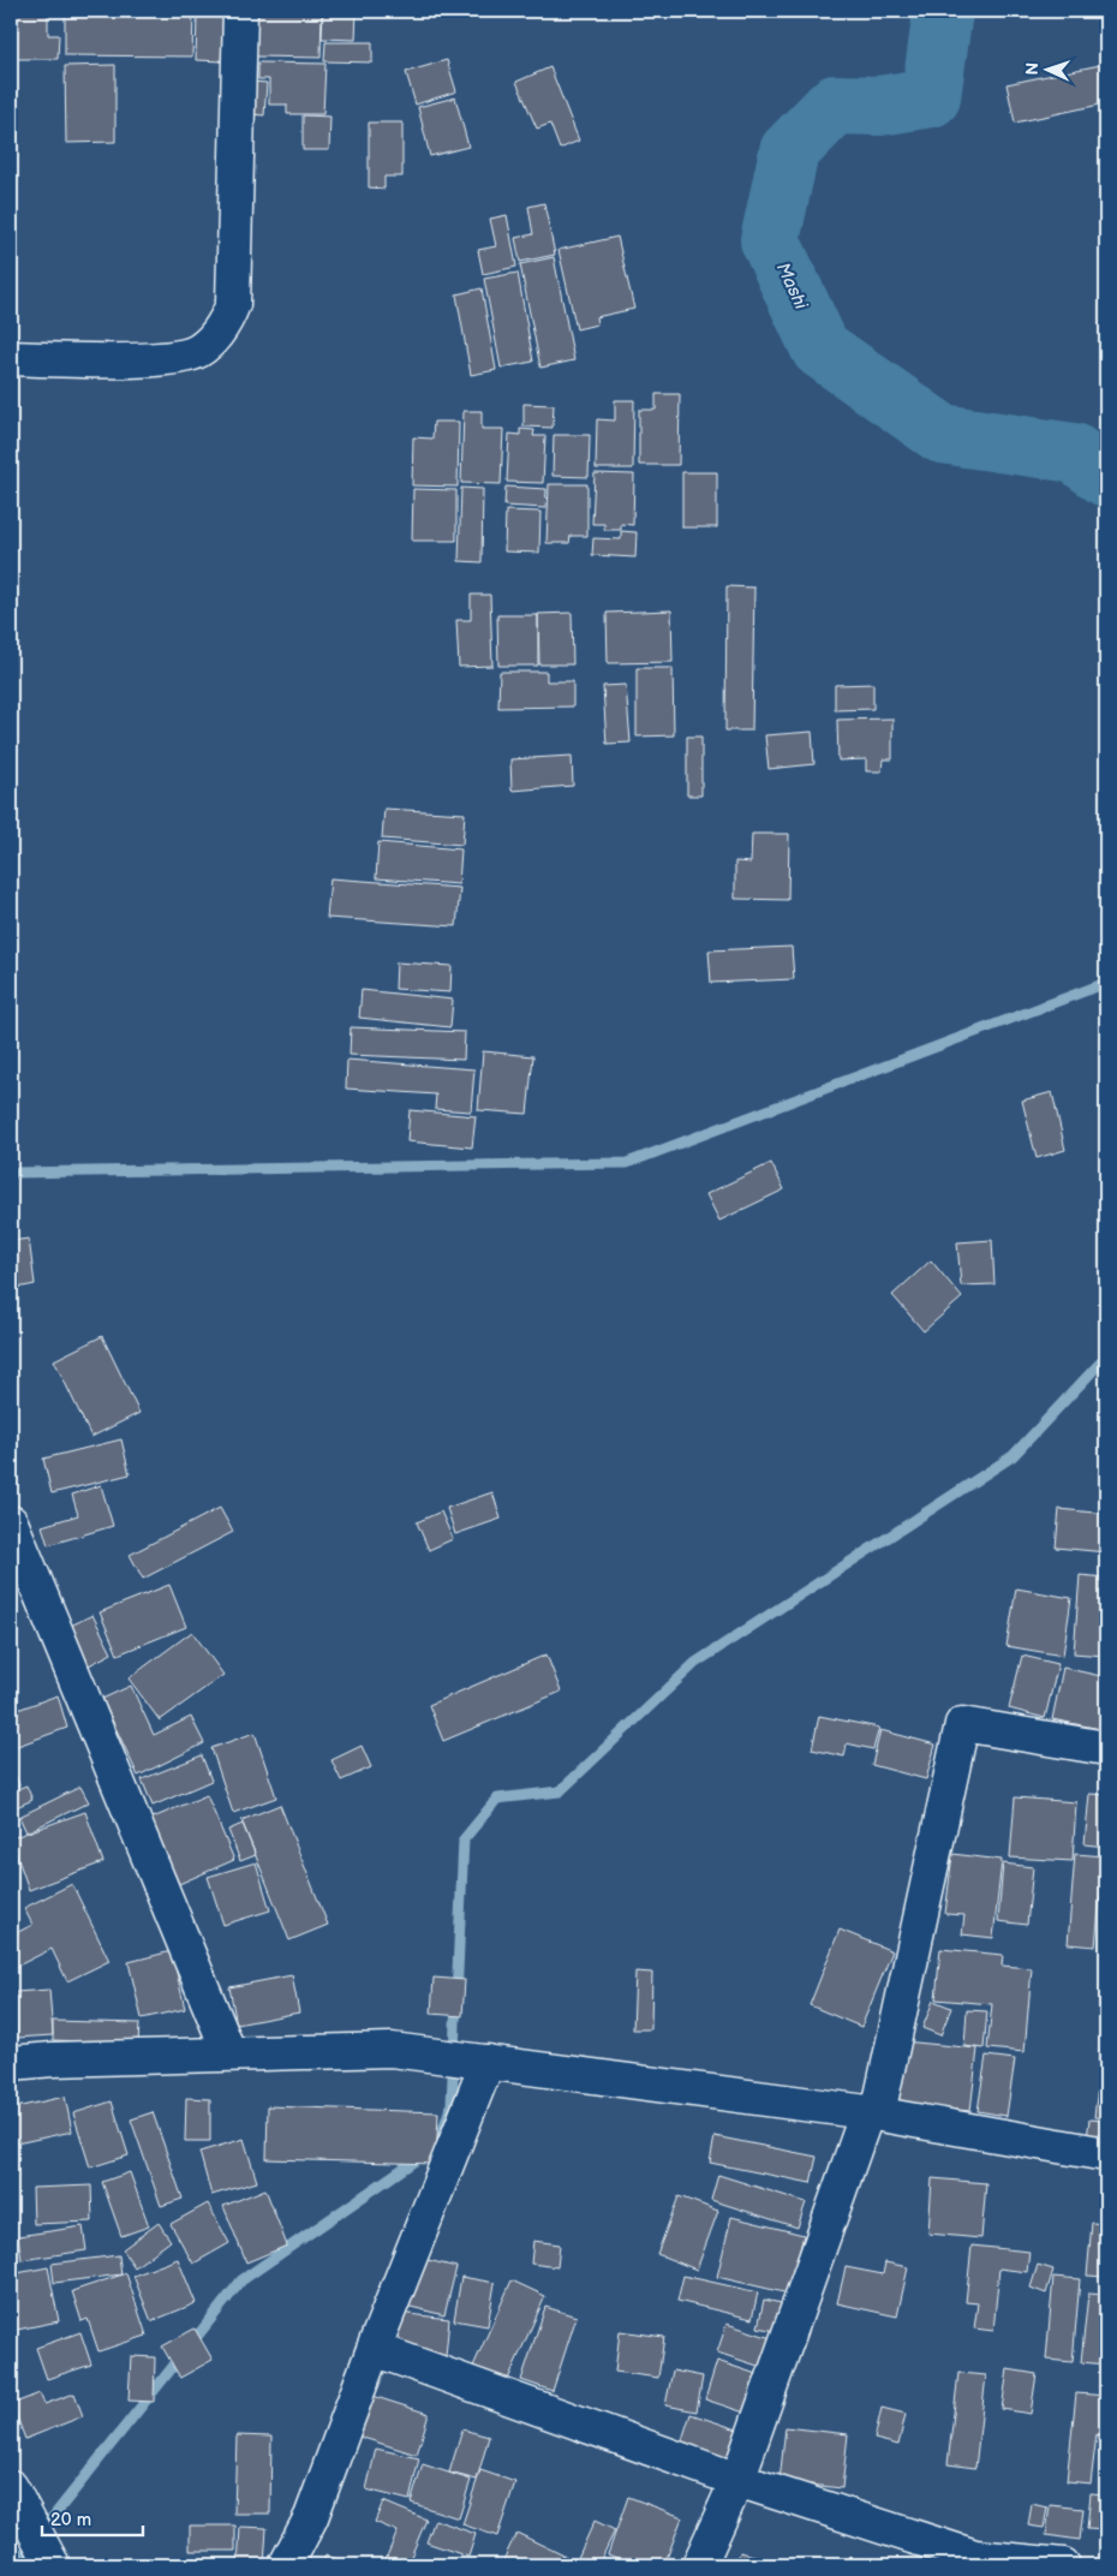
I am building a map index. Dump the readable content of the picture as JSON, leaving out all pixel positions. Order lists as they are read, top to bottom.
{
  "water": ["Mashi"],
  "scale_bar": "20 m",
  "north": "left"
}
